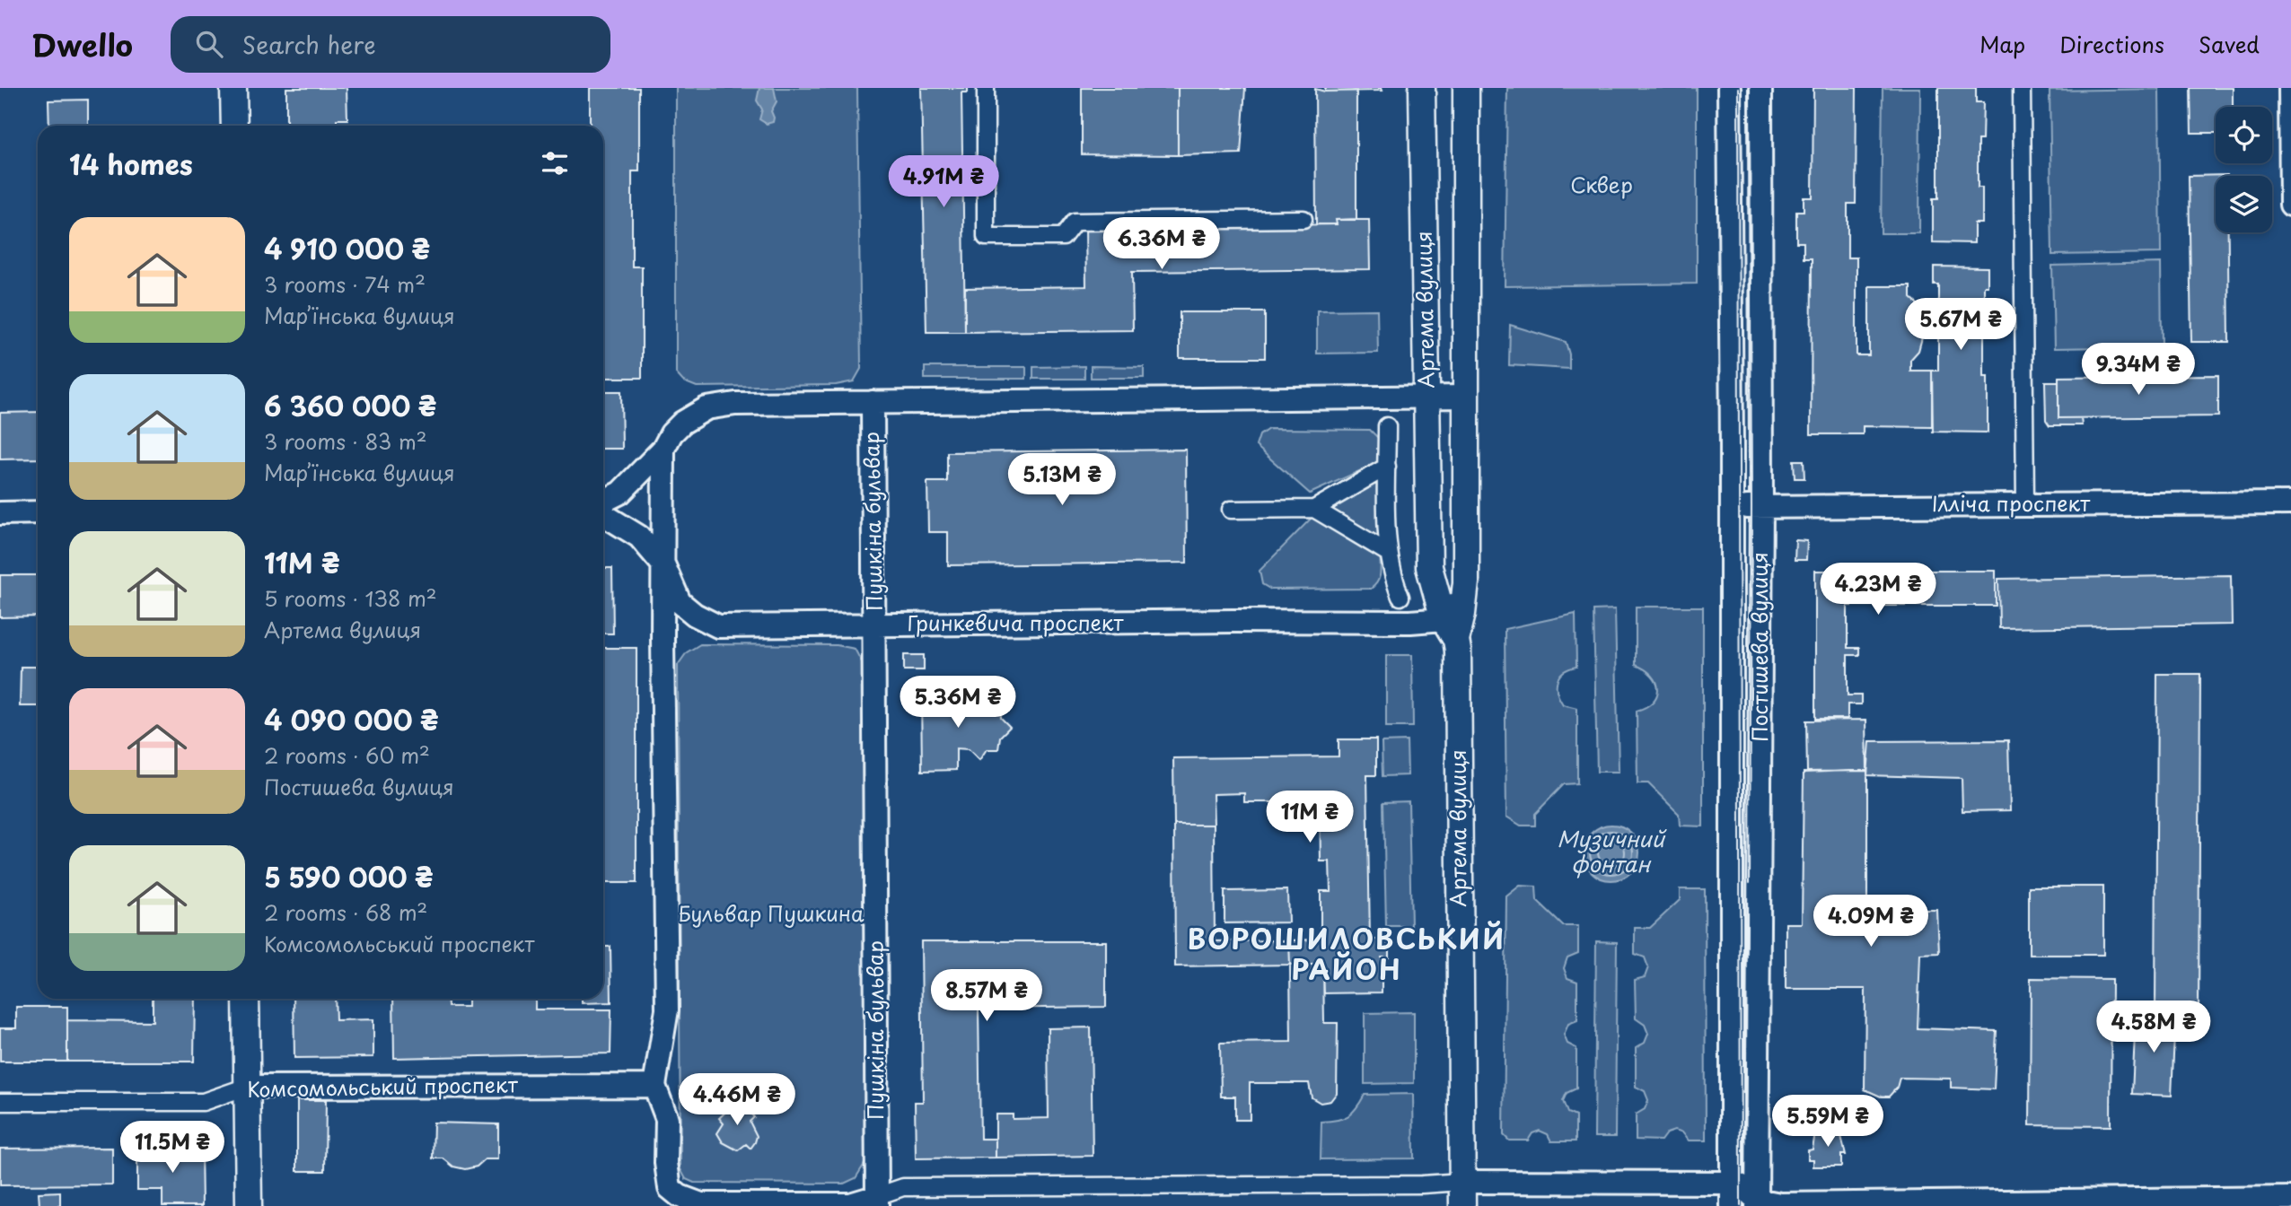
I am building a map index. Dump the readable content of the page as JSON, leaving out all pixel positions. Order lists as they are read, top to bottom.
{
  "streets": {
    "main road": ["Артема вулиця"],
    "street": [
      "Ілліча проспект",
      "Пушкіна бульвар",
      "Гринкевича проспект",
      "Постишева вулиця",
      "Комсомольський проспект"
    ]
  },
  "crossings": [
    ["Артема вулиця", "Гринкевича проспект"],
    ["Ілліча проспект", "Постишева вулиця"],
    ["Пушкіна бульвар", "Гринкевича проспект"]
  ],
  "districts": ["ВОРОШИЛОВСЬКИЙ РАЙОН"],
  "water": ["Музичний фонтан"],
  "parks": ["Сквер", "Бульвар Пушкина"],
  "page": {
    "header": "Dwello",
    "search": "Search here",
    "nav": ["Map", "Directions", "Saved"],
    "heading": "14 homes",
    "price": [
      "4.91M ₴",
      "6.36M ₴",
      "5.67M ₴",
      "9.34M ₴",
      "5.13M ₴",
      "4.23M ₴",
      "5.36M ₴",
      "11M ₴",
      "4.09M ₴",
      "8.57M ₴",
      "4.58M ₴",
      "4.46M ₴",
      "5.59M ₴",
      "11.5M ₴"
    ],
    "list": [
      {
        "name": "4 910 000 ₴",
        "note": "3 rooms · 74 m² · Мар’їнська вулиця"
      },
      {
        "name": "6 360 000 ₴",
        "note": "3 rooms · 83 m² · Мар’їнська вулиця"
      },
      {
        "name": "11M ₴",
        "note": "5 rooms · 138 m² · Артема вулиця"
      },
      {
        "name": "4 090 000 ₴",
        "note": "2 rooms · 60 m² · Постишева вулиця"
      },
      {
        "name": "5 590 000 ₴",
        "note": "2 rooms · 68 m² · Комсомольський проспект"
      }
    ]
  }
}
